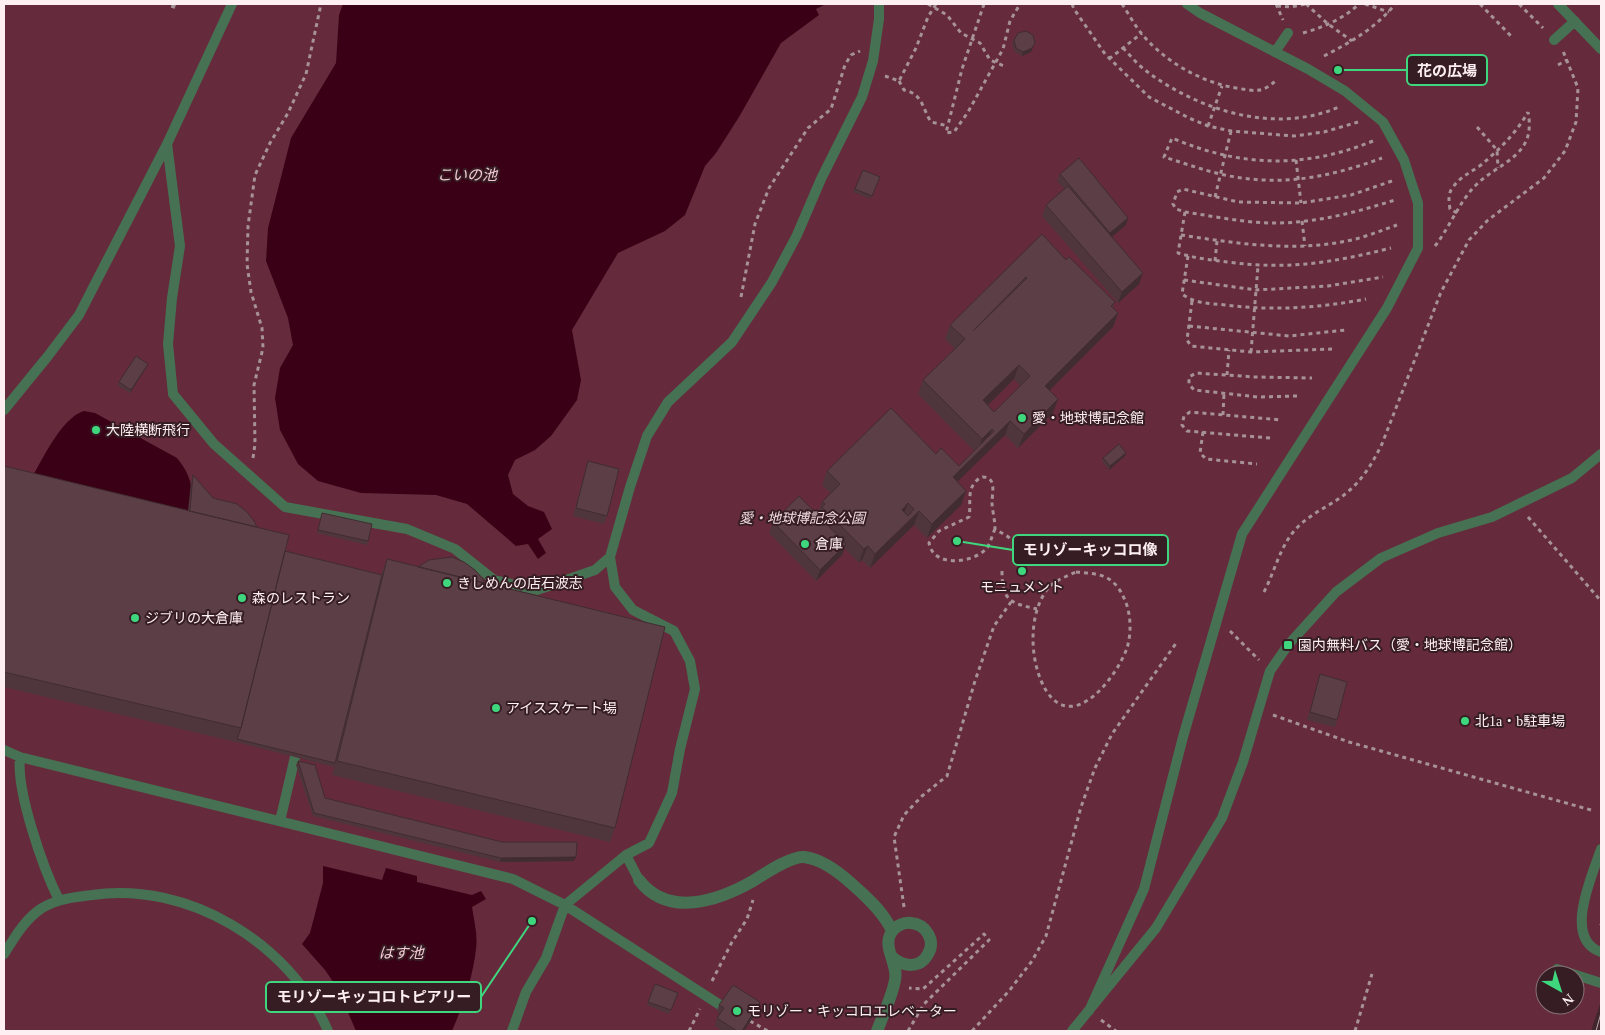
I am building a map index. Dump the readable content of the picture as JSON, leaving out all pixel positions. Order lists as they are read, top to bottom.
{
  "water": ["こいの池", "はす池"],
  "parks": ["愛・地球博記念公園"],
  "places": {
    "other": [
      "花の広場",
      "愛・地球博記念館",
      "大陸横断飛行",
      "モリゾーキッコロ像",
      "倉庫",
      "モニュメント",
      "きしめんの店石波志",
      "森のレストラン",
      "ジブリの大倉庫",
      "アイススケート場",
      "北1a・b駐車場",
      "モリゾーキッコロトピアリー",
      "モリゾー・キッコロエレベーター"
    ],
    "transit": ["園内無料バス（愛・地球博記念館）"]
  },
  "north": "bottom right"
}
